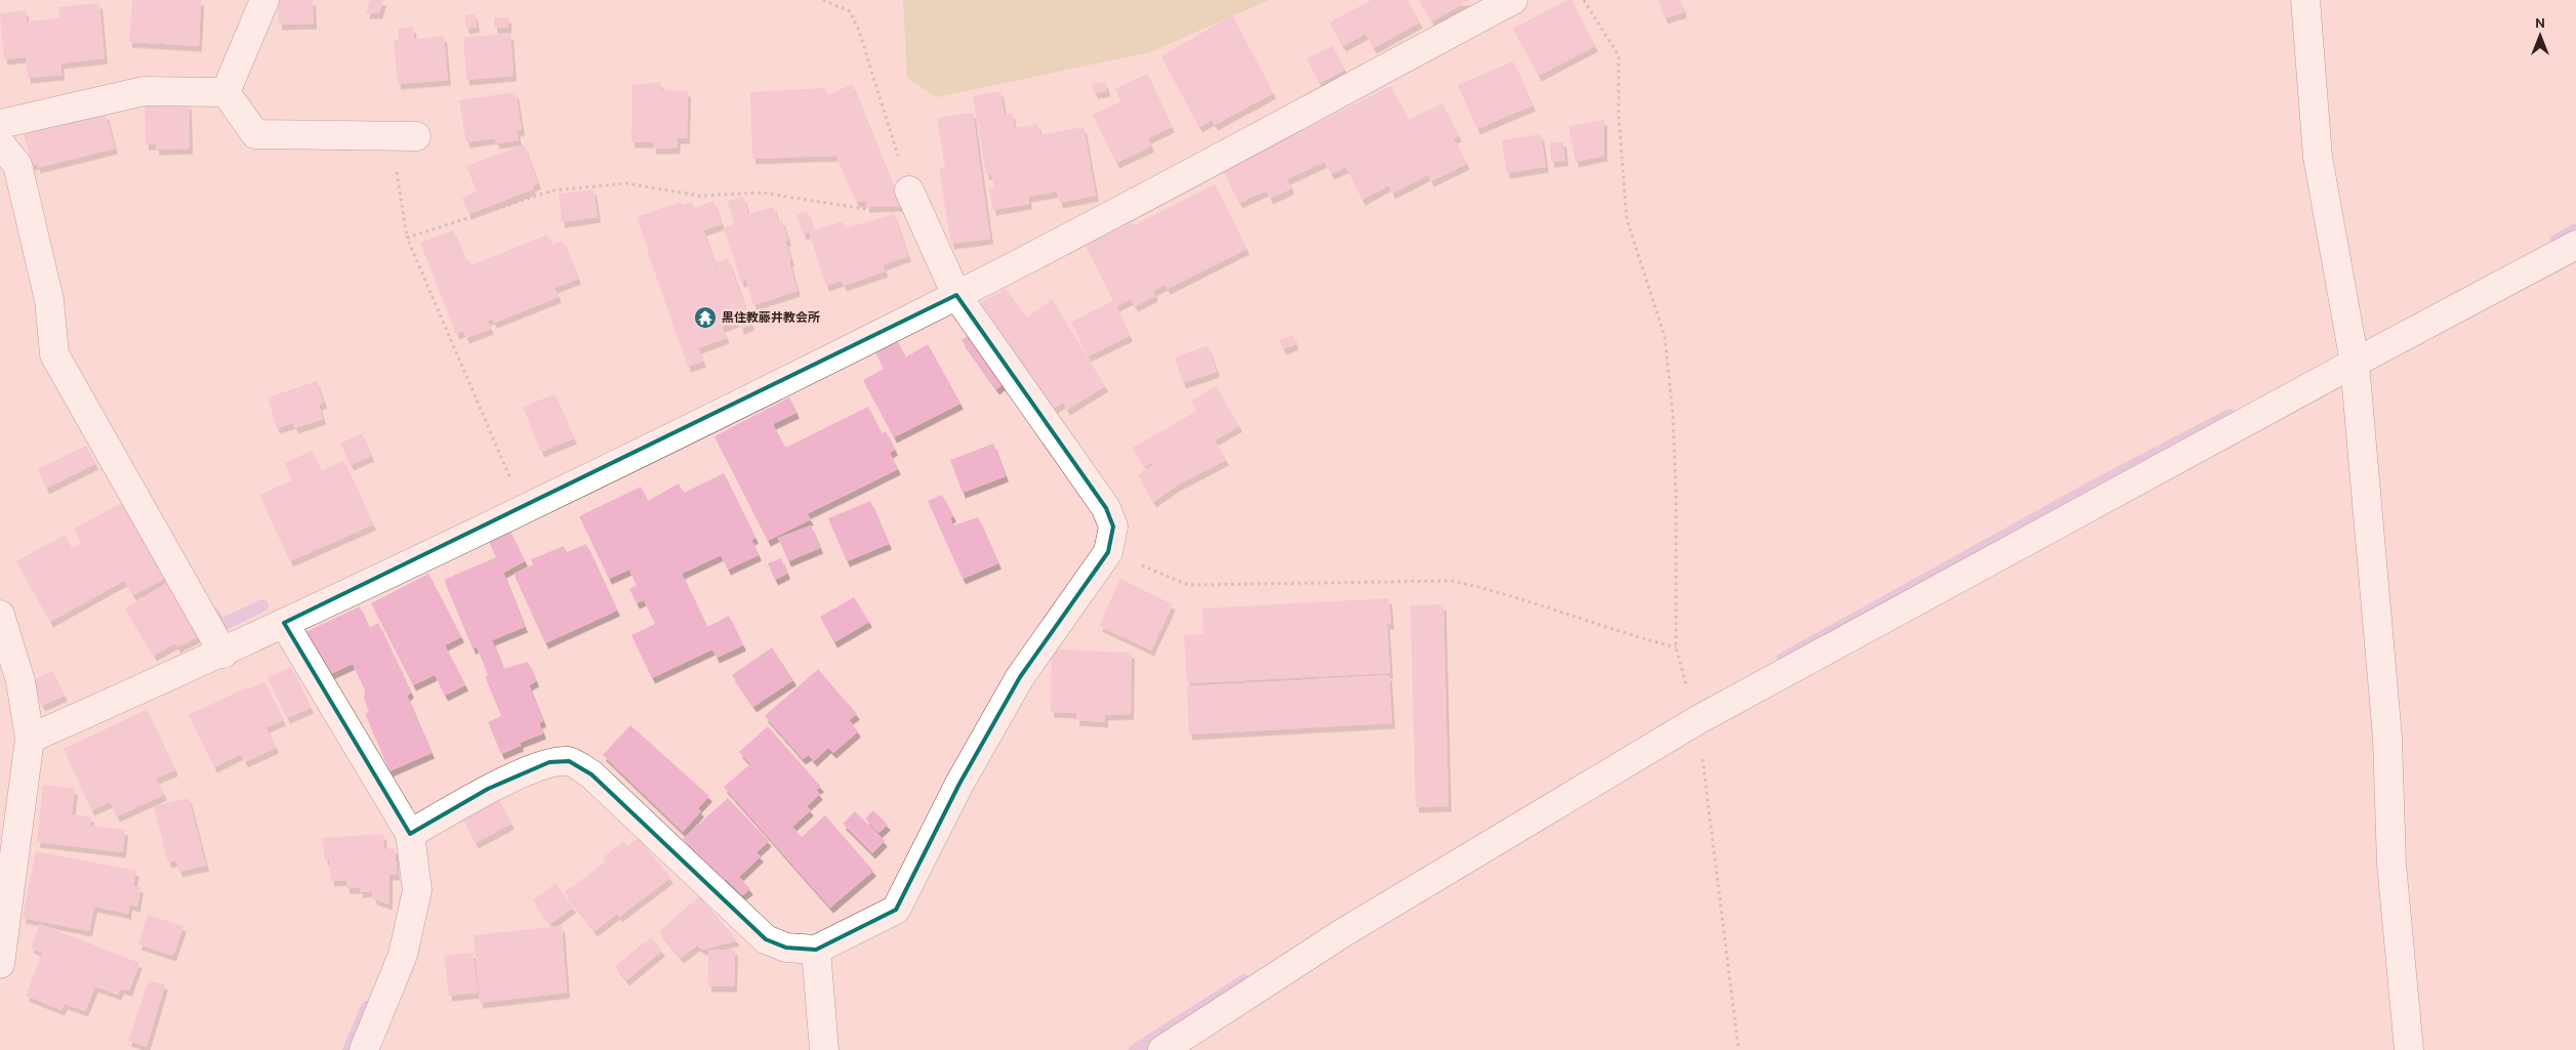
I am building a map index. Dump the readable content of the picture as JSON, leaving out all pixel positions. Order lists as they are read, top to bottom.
{
  "places": {
    "temple": ["黒住教藤井教会所"]
  },
  "north": "top"
}
